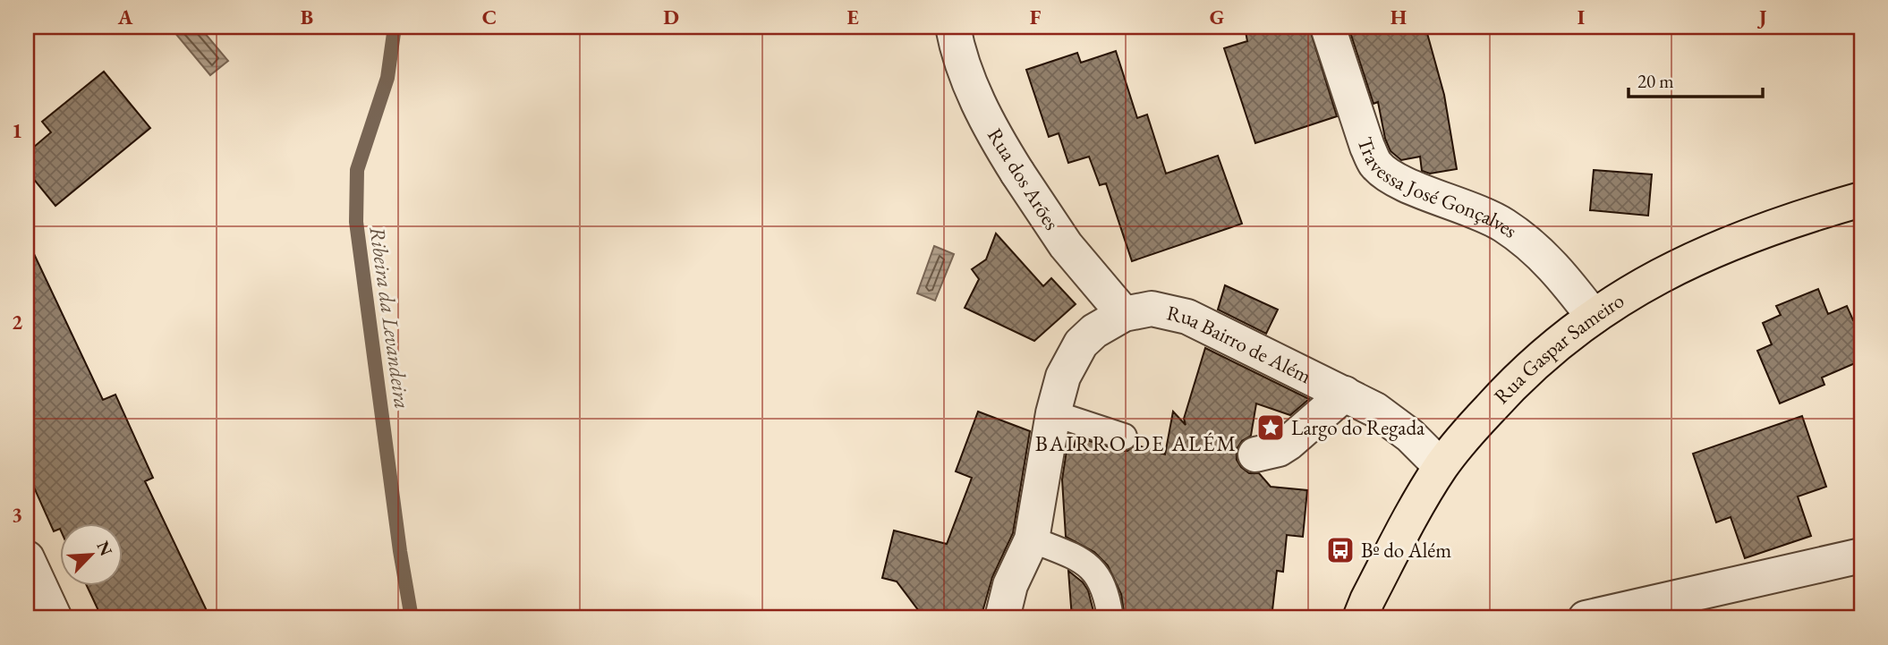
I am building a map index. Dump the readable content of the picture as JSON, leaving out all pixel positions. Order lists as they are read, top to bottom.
{
  "streets": {
    "main road": ["Rua Gaspar Sameiro"],
    "street": ["Rua dos Arões", "Travessa José Gonçalves", "Rua Bairro de Além"]
  },
  "crossings": [
    ["Rua dos Arões", "Rua Bairro de Além"],
    ["Travessa José Gonçalves", "Rua Gaspar Sameiro"],
    ["Rua Bairro de Além", "Rua Gaspar Sameiro"]
  ],
  "districts": ["BAIRRO DE ALÉM"],
  "water": ["Ribeira da Levandeira"],
  "places": {
    "place": ["Largo do Regada"],
    "bus stop": ["Bº do Além"]
  },
  "scale_bar": "20 m",
  "north": "top right",
  "grid": {
    "columns": [
      "A",
      "B",
      "C",
      "D",
      "E",
      "F",
      "G",
      "H",
      "I",
      "J"
    ],
    "rows": ["1", "2", "3"]
  }
}
